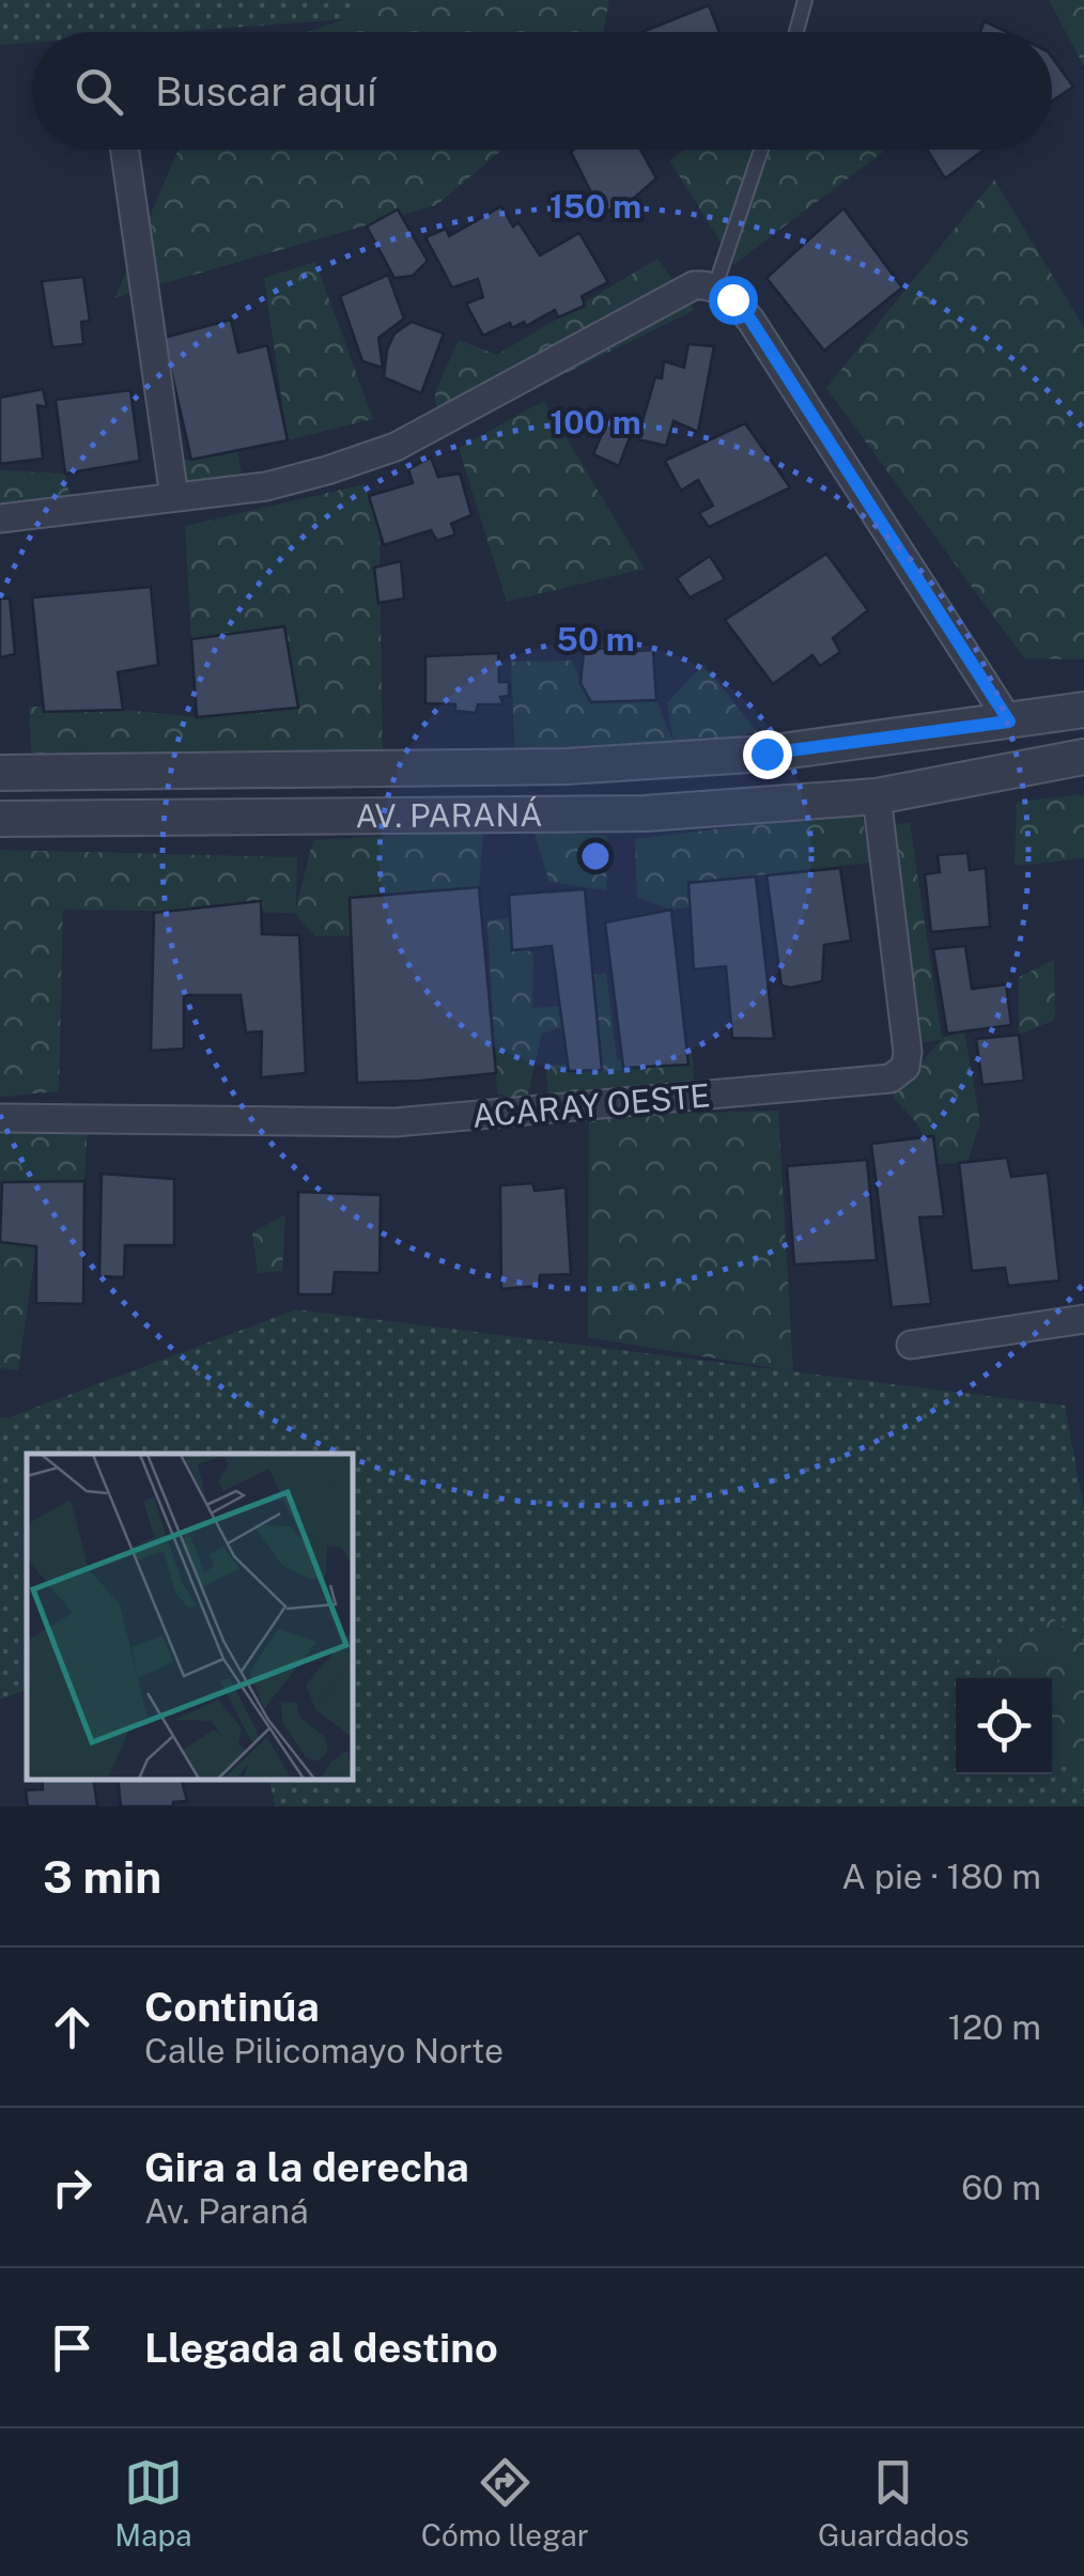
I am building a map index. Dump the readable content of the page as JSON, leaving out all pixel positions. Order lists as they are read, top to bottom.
{
  "streets": {
    "street": ["AV. PARANÁ", "ACARAY OESTE"]
  },
  "crossings": [
    ["AV. PARANÁ", "ACARAY OESTE"]
  ],
  "page": {
    "search": "Buscar aquí",
    "heading": ["3 min", "A pie · 180 m"],
    "list": [
      ["Continúa", "Calle Pilicomayo Norte", "120 m"],
      ["Gira a la derecha", "Av. Paraná", "60 m"],
      "Llegada al destino"
    ],
    "nav": ["Mapa", "Cómo llegar", "Guardados"]
  },
  "rings": ["150 m", "100 m", "50 m"]
}
